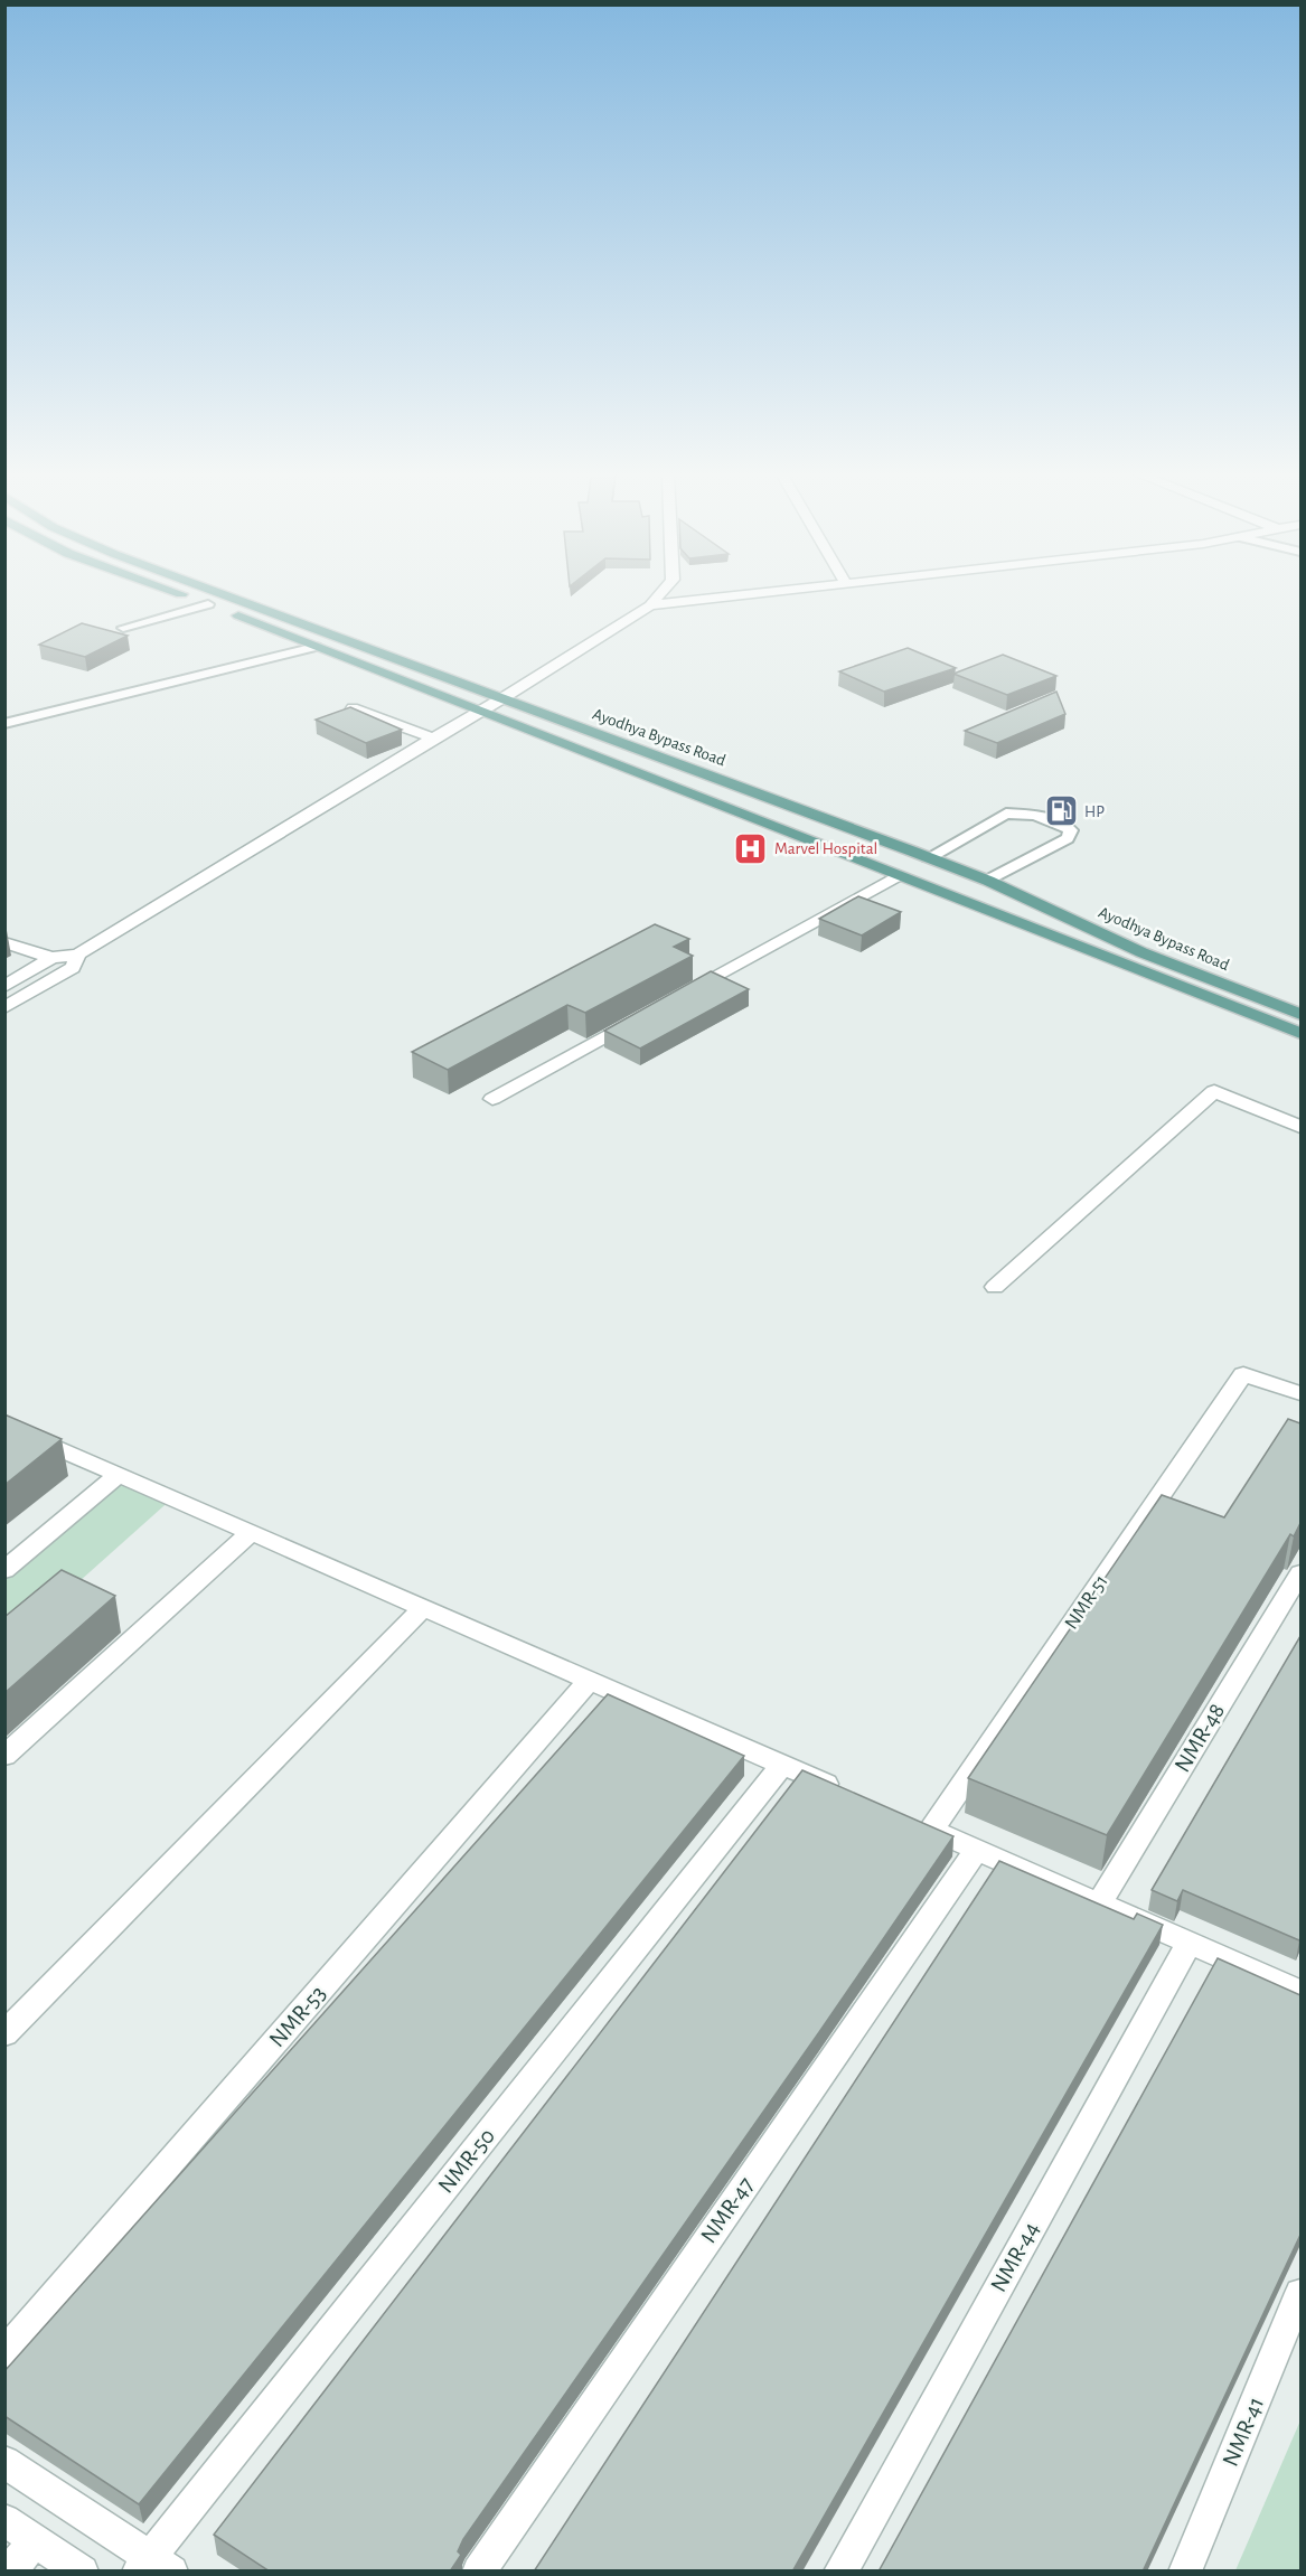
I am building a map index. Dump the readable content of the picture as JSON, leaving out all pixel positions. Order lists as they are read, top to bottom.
{
  "streets": {
    "main road": ["Ayodhya Bypass Road"],
    "street": [
      "NMR-51",
      "NMR-48",
      "NMR-53",
      "NMR-50",
      "NMR-47",
      "NMR-44",
      "NMR-41"
    ]
  },
  "places": {
    "fuel station": ["HP"],
    "hospital": ["Marvel Hospital"]
  }
}
